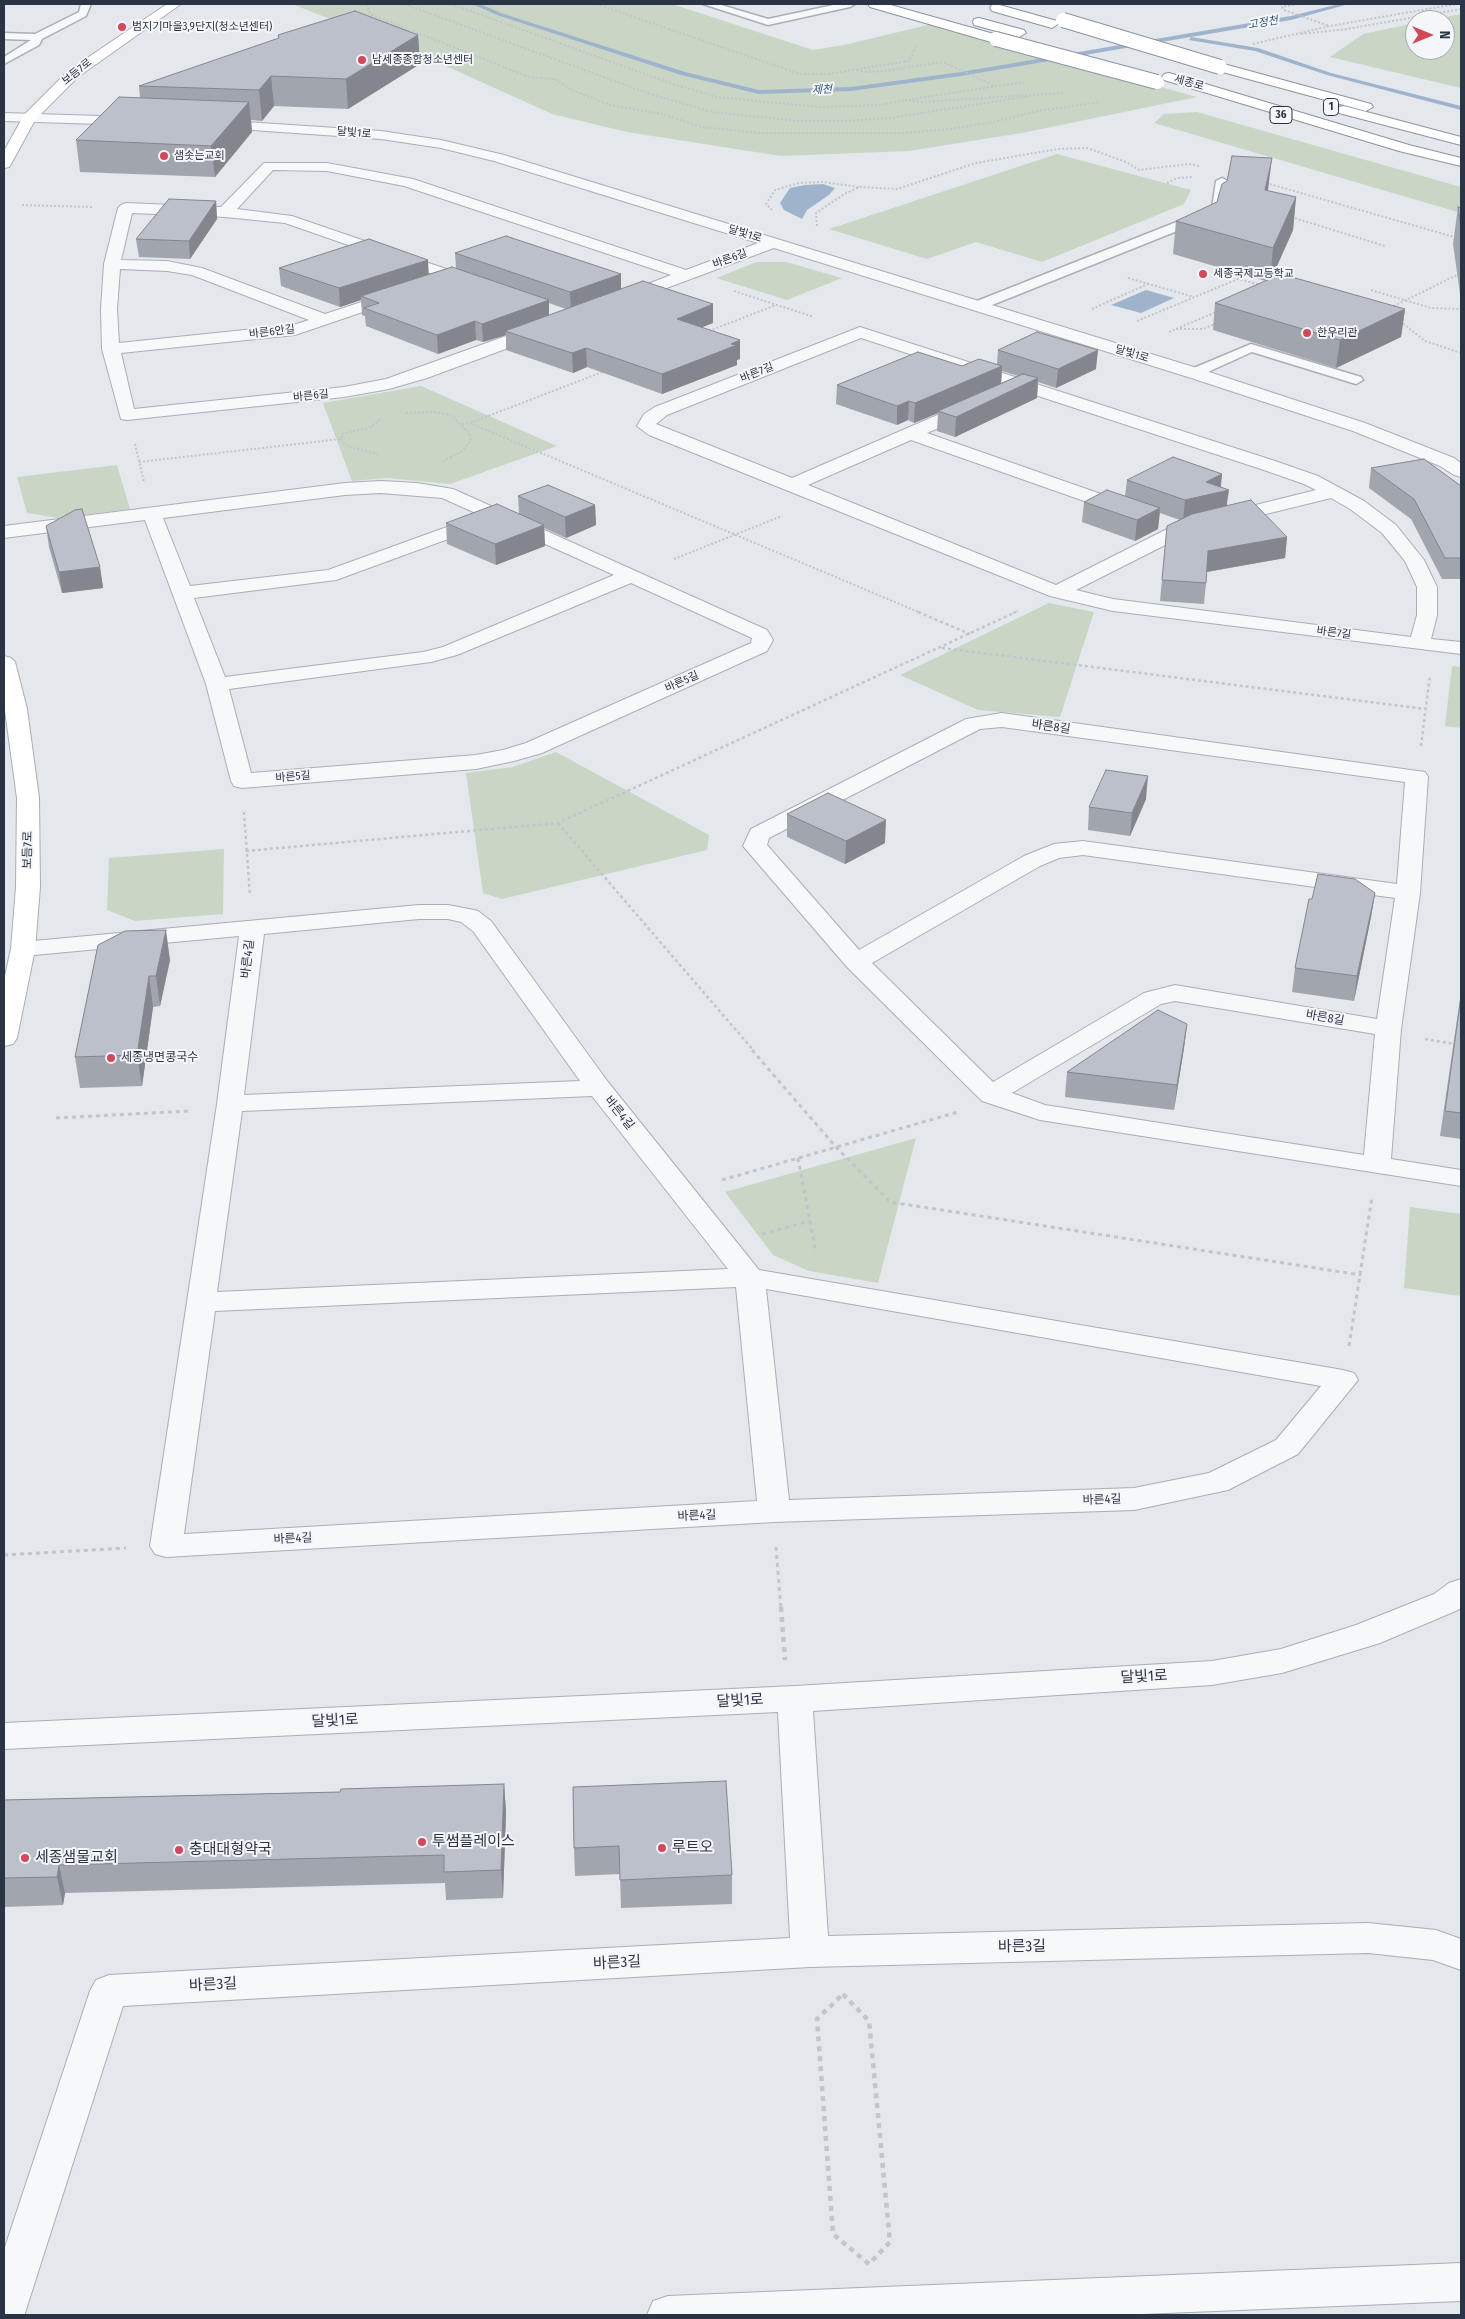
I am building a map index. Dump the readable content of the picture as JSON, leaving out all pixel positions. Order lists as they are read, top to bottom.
{
  "streets": {
    "main road": [
      "보듬7로",
      "세종로",
      "1",
      "36"
    ],
    "street": [
      "달빛1로",
      "바른6길",
      "바른6안길",
      "바른7길",
      "바른5길",
      "바른8길",
      "바른4길",
      "바른3길"
    ]
  },
  "crossings": [
    ["보듬7로", "바른4길"],
    ["세종로", "36"],
    ["달빛1로", "바른6길"]
  ],
  "water": ["고정천", "제천"],
  "places": [
    "범지기마을3,9단지(청소년센터)",
    "남세종종합청소년센터",
    "샘솟는교회",
    "세종국제고등학교",
    "한우리관",
    "세종냉면콩국수",
    "투썸플레이스",
    "루트오",
    "충대대형약국",
    "세종샘물교회"
  ],
  "north": "right"
}
